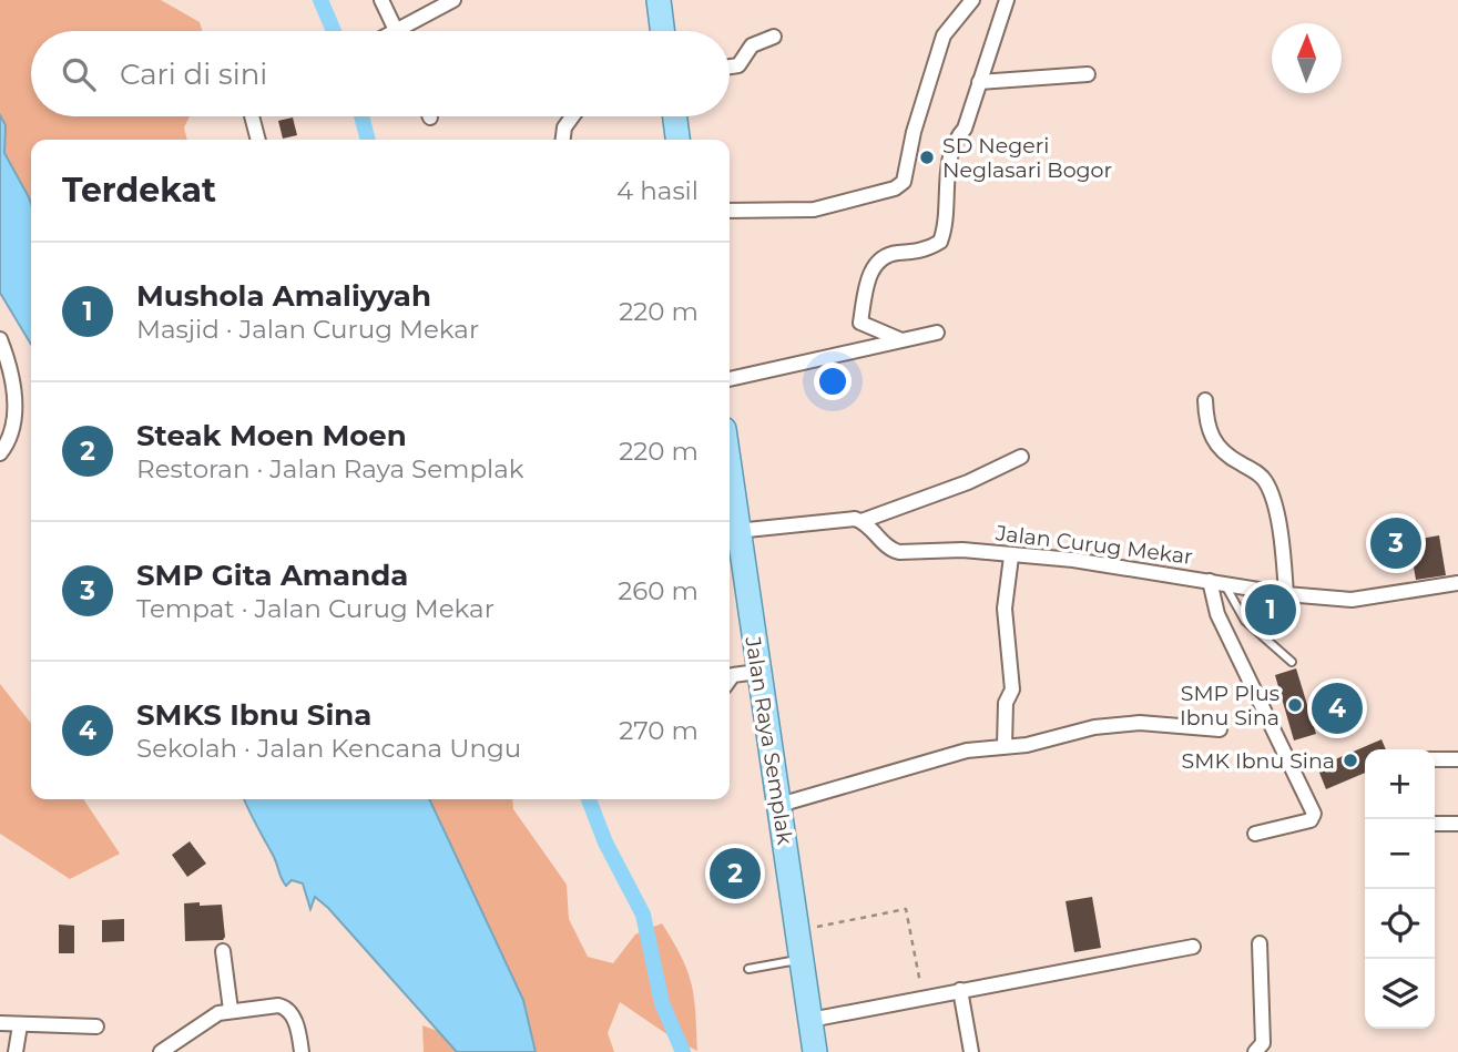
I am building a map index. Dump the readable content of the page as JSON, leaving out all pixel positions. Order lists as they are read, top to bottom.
{
  "streets": {
    "main road": ["Jalan Raya Semplak"],
    "street": ["Jalan Curug Mekar"]
  },
  "places": ["SD Negeri Neglasari Bogor", "SMP Plus Ibnu Sina", "SMK Ibnu Sina"],
  "north": "top",
  "page": {
    "search": "Cari di sini",
    "heading": ["Terdekat", "4 hasil"],
    "list": [
      {
        "mark": "1",
        "name": "Mushola Amaliyyah",
        "note": "Masjid · Jalan Curug Mekar",
        "value": "220 m"
      },
      {
        "mark": "2",
        "name": "Steak Moen Moen",
        "note": "Restoran · Jalan Raya Semplak",
        "value": "220 m"
      },
      {
        "mark": "3",
        "name": "SMP Gita Amanda",
        "note": "Tempat · Jalan Curug Mekar",
        "value": "260 m"
      },
      {
        "mark": "4",
        "name": "SMKS Ibnu Sina",
        "note": "Sekolah · Jalan Kencana Ungu",
        "value": "270 m"
      }
    ],
    "pins": [
      "3",
      "1",
      "4",
      "2"
    ],
    "map_buttons": ["+", "−"]
  }
}
